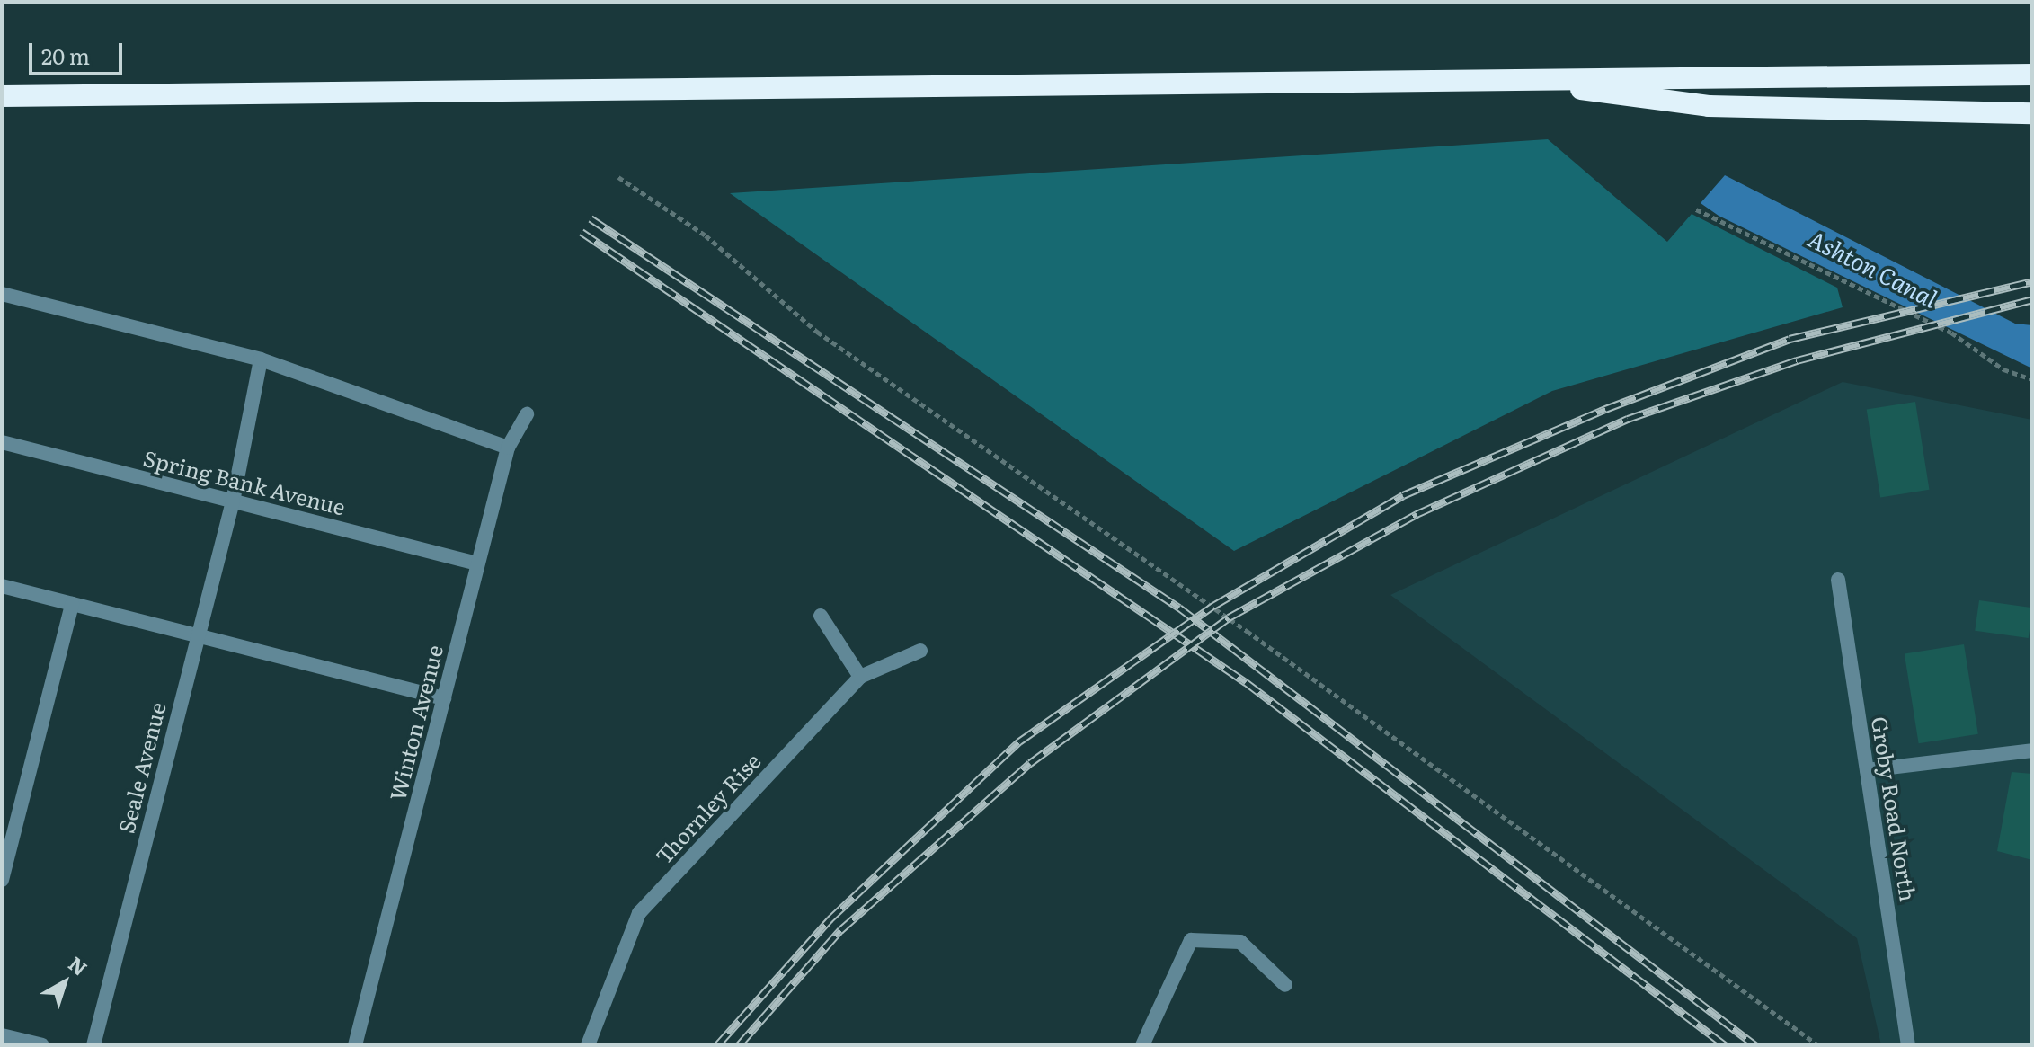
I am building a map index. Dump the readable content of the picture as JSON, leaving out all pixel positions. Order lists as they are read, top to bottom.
{
  "streets": {
    "street": [
      "Spring Bank Avenue",
      "Winton Avenue",
      "Seale Avenue",
      "Thornley Rise",
      "Groby Road North"
    ]
  },
  "crossings": [
    ["Spring Bank Avenue", "Winton Avenue"],
    ["Spring Bank Avenue", "Seale Avenue"]
  ],
  "water": ["Ashton Canal"],
  "scale_bar": "20 m",
  "north": "top right"
}
